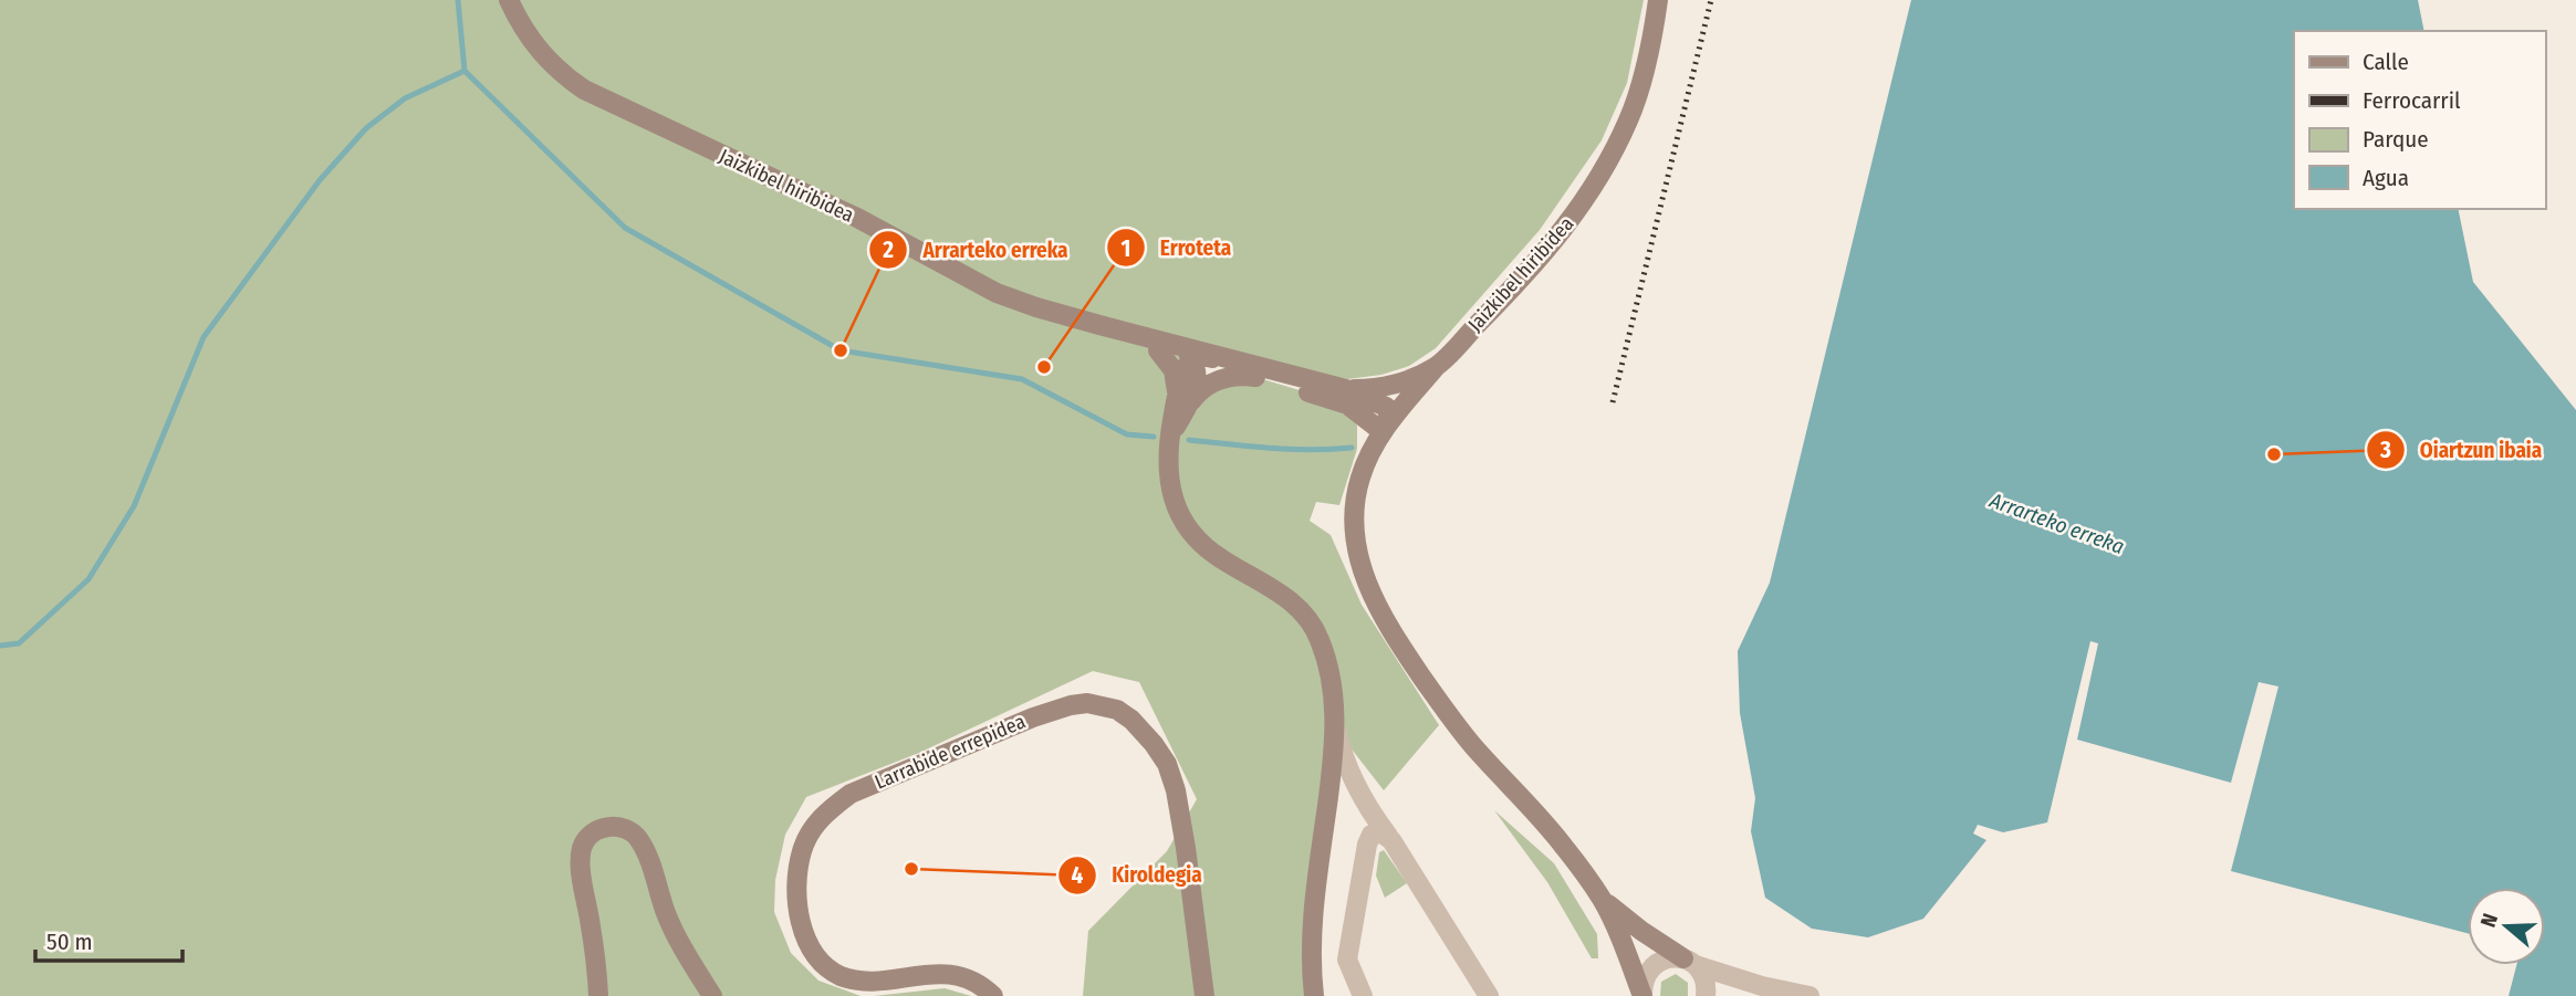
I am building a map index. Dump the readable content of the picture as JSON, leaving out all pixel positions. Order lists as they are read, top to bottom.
{
  "streets": {
    "street": ["Jaizkibel hiribidea", "Larrabide errepidea"]
  },
  "water": ["Arrarteko erreka"],
  "places": [
    "Arrarteko erreka",
    "Erroteta",
    "Oiartzun ibaia",
    "Kiroldegia"
  ],
  "legend": [
    "Calle",
    "Ferrocarril",
    "Parque",
    "Agua"
  ],
  "scale_bar": "50 m",
  "north": "left"
}
